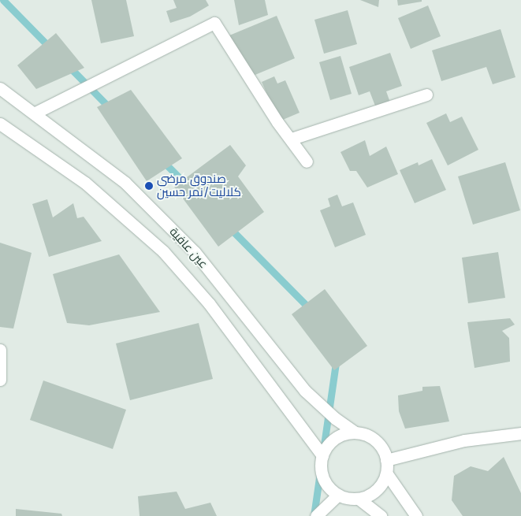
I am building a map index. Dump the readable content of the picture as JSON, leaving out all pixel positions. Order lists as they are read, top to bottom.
{
  "streets": {
    "main road": ["عين عافية"]
  },
  "places": ["صندوق مرضى كلاليت/نمر حسين"]
}
